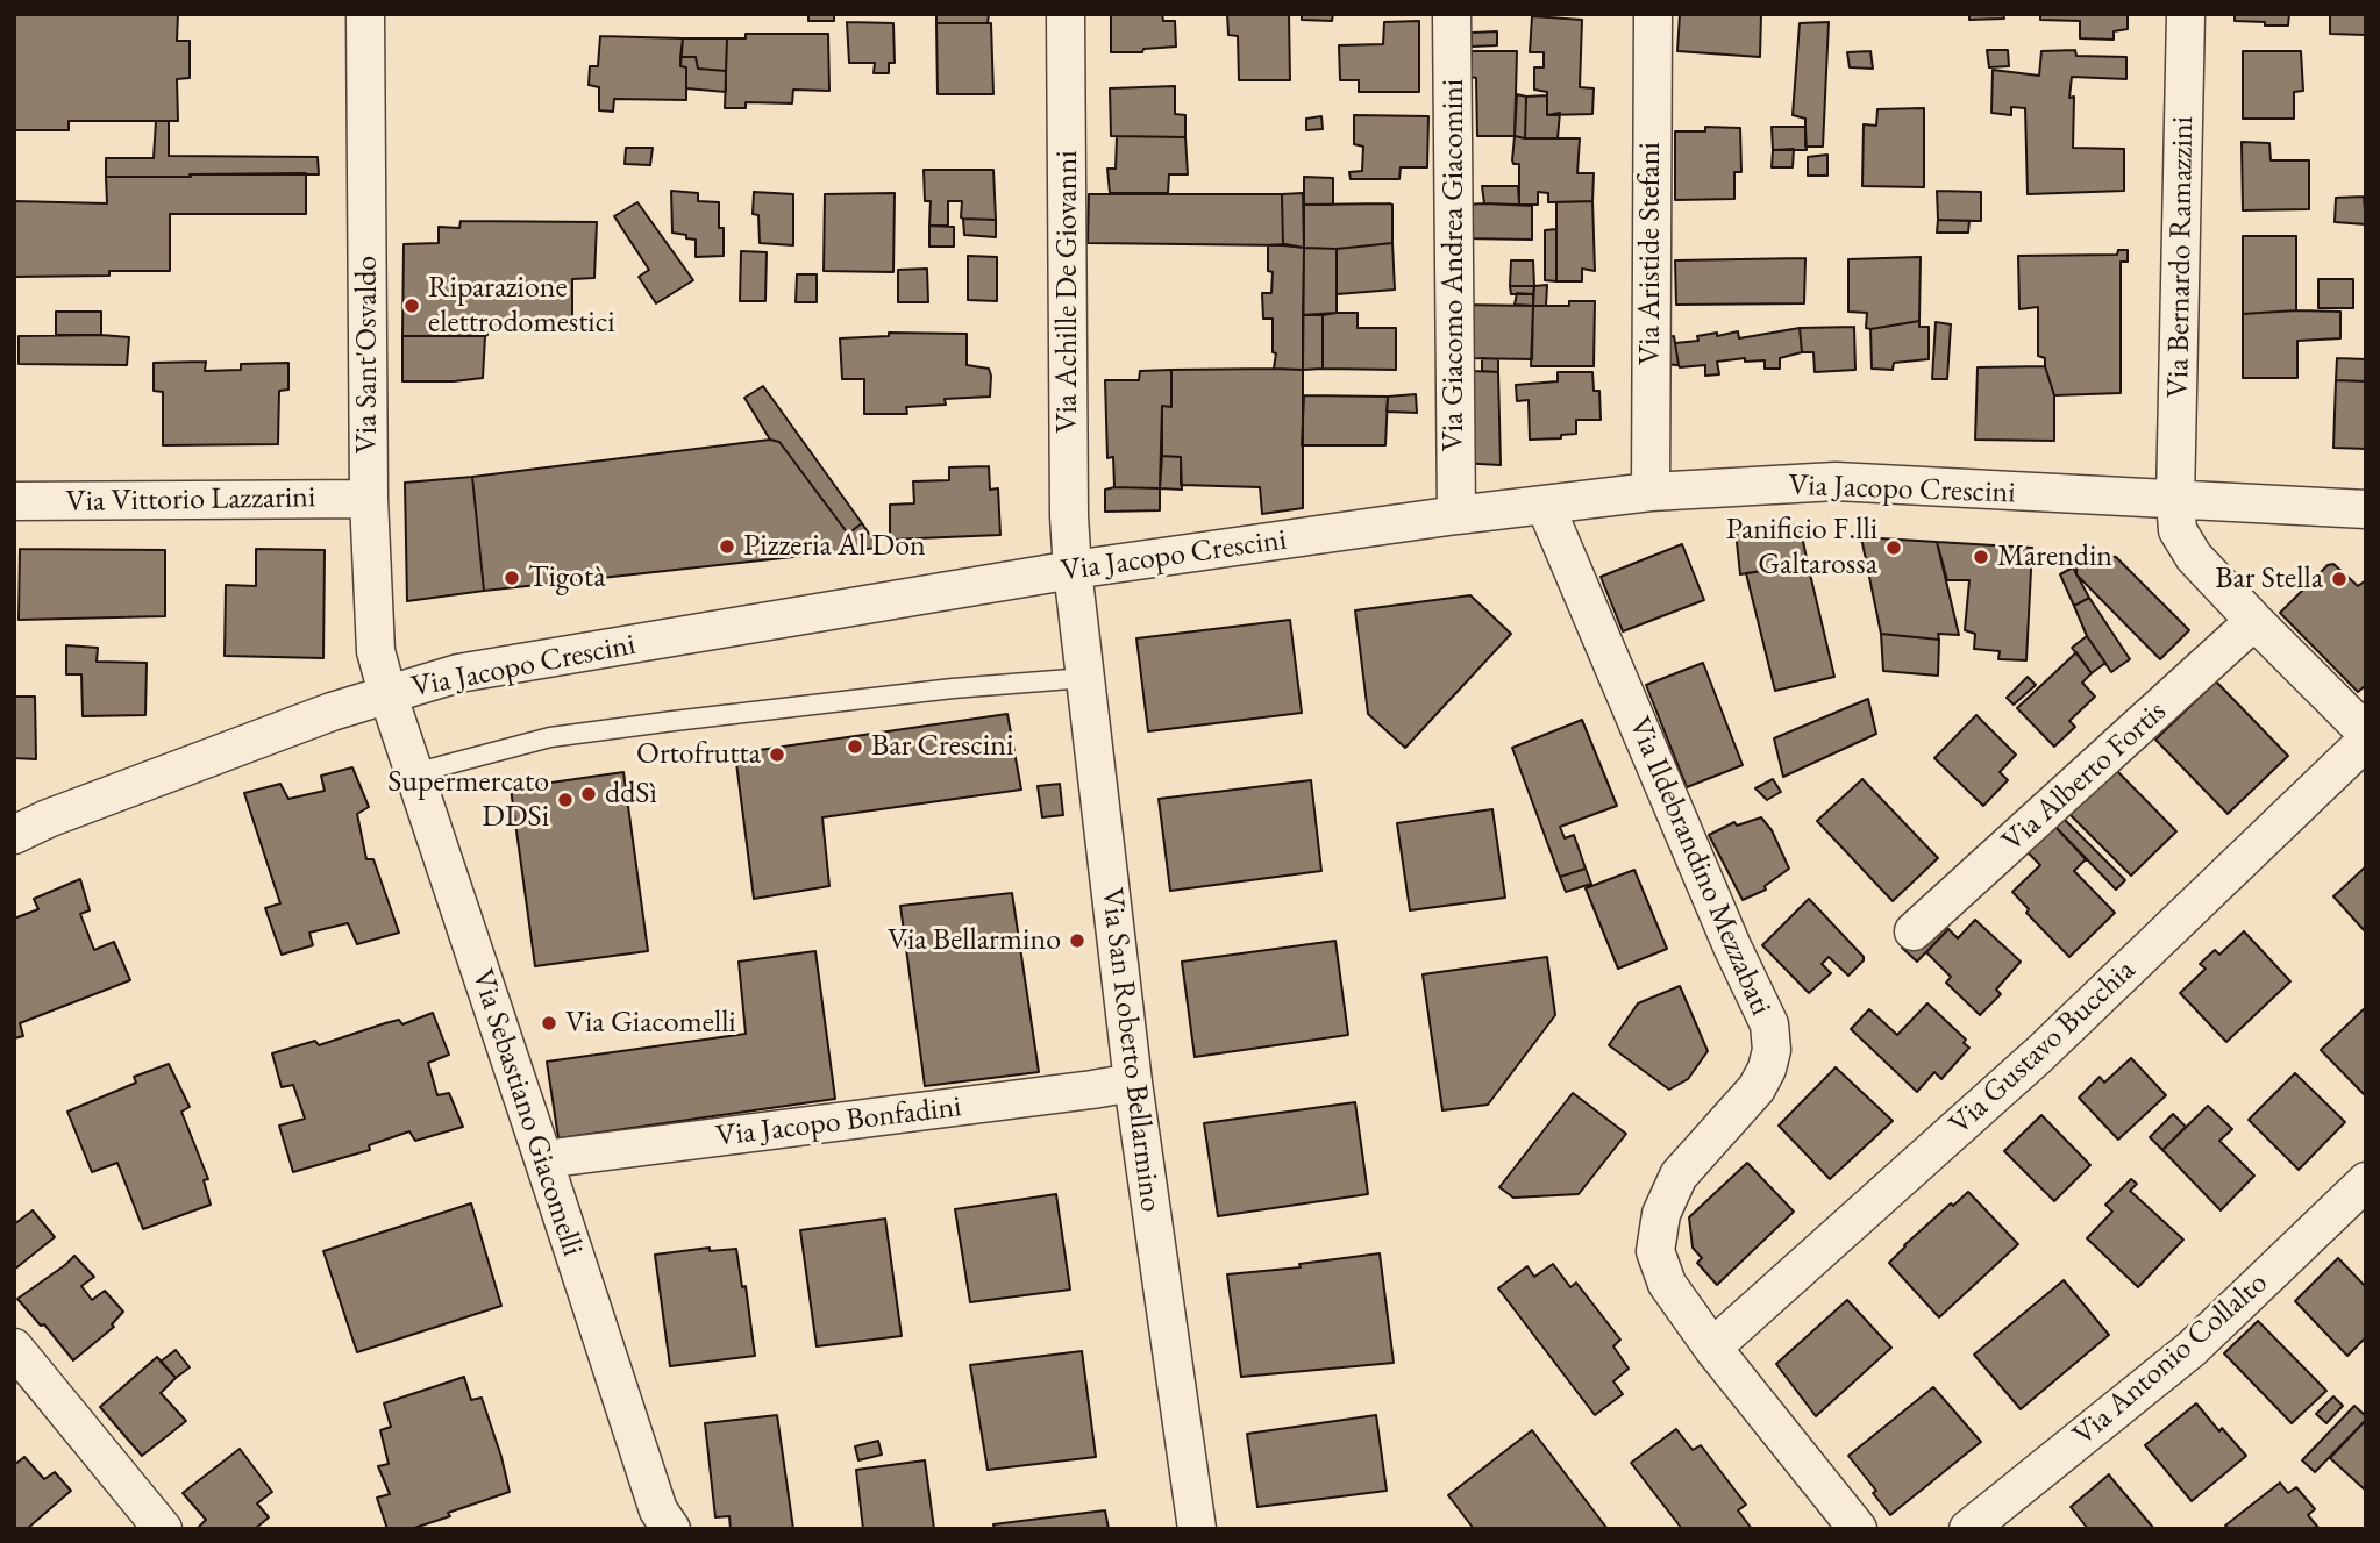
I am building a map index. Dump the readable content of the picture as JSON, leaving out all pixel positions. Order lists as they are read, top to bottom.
{
  "streets": {
    "street": [
      "Via Aristide Stefani",
      "Via Bernardo Ramazzini",
      "Via Giacomo Andrea Giacomini",
      "Via Achille De Giovanni",
      "Via Sant'Osvaldo",
      "Via Jacopo Crescini",
      "Via Vittorio Lazzarini",
      "Via Alberto Fortis",
      "Via Ildebrandino Mezzabati",
      "Via Gustavo Bucchia",
      "Via San Roberto Bellarmino",
      "Via Sebastiano Giacomelli",
      "Via Jacopo Bonfadini",
      "Via Antonio Collalto"
    ]
  },
  "crossings": [
    ["Via Aristide Stefani", "Via Jacopo Crescini"],
    ["Via Bernardo Ramazzini", "Via Jacopo Crescini"],
    ["Via Bernardo Ramazzini", "Via Alberto Fortis"],
    ["Via Giacomo Andrea Giacomini", "Via Jacopo Crescini"],
    ["Via Achille De Giovanni", "Via Jacopo Crescini"],
    ["Via Achille De Giovanni", "Via San Roberto Bellarmino"],
    ["Via Sant'Osvaldo", "Via Jacopo Crescini"],
    ["Via Sant'Osvaldo", "Via Vittorio Lazzarini"],
    ["Via Sant'Osvaldo", "Via Sebastiano Giacomelli"],
    ["Via Jacopo Crescini", "Via Ildebrandino Mezzabati"],
    ["Via Jacopo Crescini", "Via San Roberto Bellarmino"],
    ["Via Jacopo Crescini", "Via Sebastiano Giacomelli"],
    ["Via Ildebrandino Mezzabati", "Via Gustavo Bucchia"],
    ["Via San Roberto Bellarmino", "Via Jacopo Bonfadini"],
    ["Via Sebastiano Giacomelli", "Via Jacopo Bonfadini"]
  ],
  "places": [
    "Riparazione elettrodomestici",
    "Pizzeria Al Don",
    "Panificio F.lli Galtarossa",
    "Marendin",
    "Tigotà",
    "Bar Stella",
    "Bar Crescini",
    "Ortofrutta",
    "ddSì",
    "Supermercato DDSi",
    "Via Bellarmino",
    "Via Giacomelli"
  ]
}
